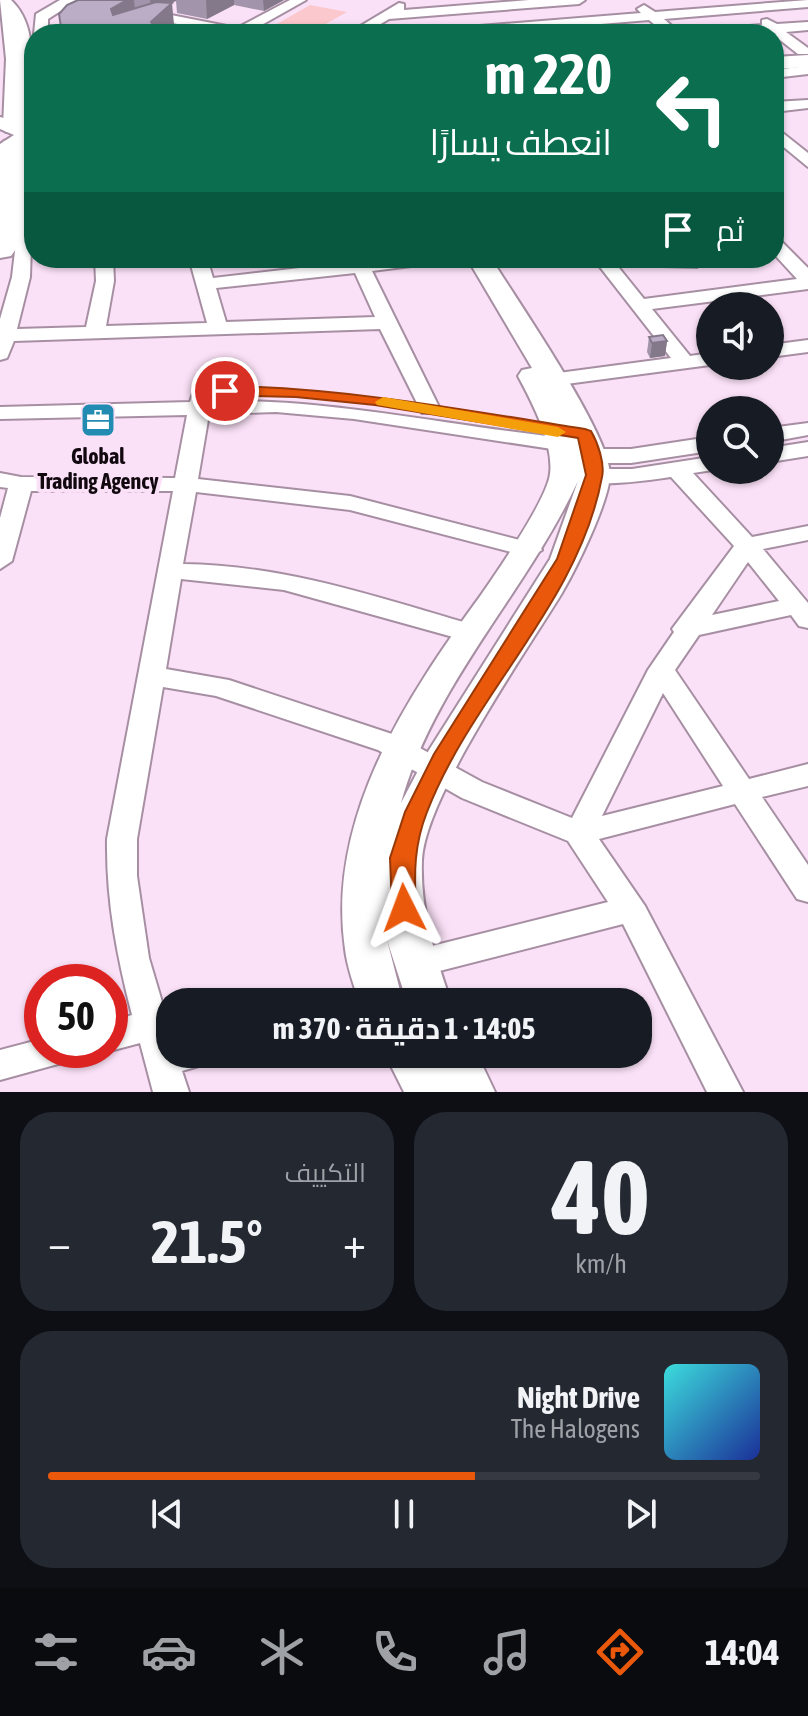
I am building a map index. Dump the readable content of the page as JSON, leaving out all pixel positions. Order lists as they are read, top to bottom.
{
  "places": {
    "office": ["Global Trading Agency"]
  },
  "page": {
    "turn": ["220 m", "انعطف يسارًا"],
    "then": "ثم",
    "limit": "50",
    "trip": "14:05 · 1 دقيقة · 370 m",
    "tile": [
      ["40", "km/h"],
      "التكييف"
    ],
    "heat": ["−", "21.5°", "+"],
    "song": ["Night Drive", "The Halogens"],
    "tabs": "14:04"
  }
}
